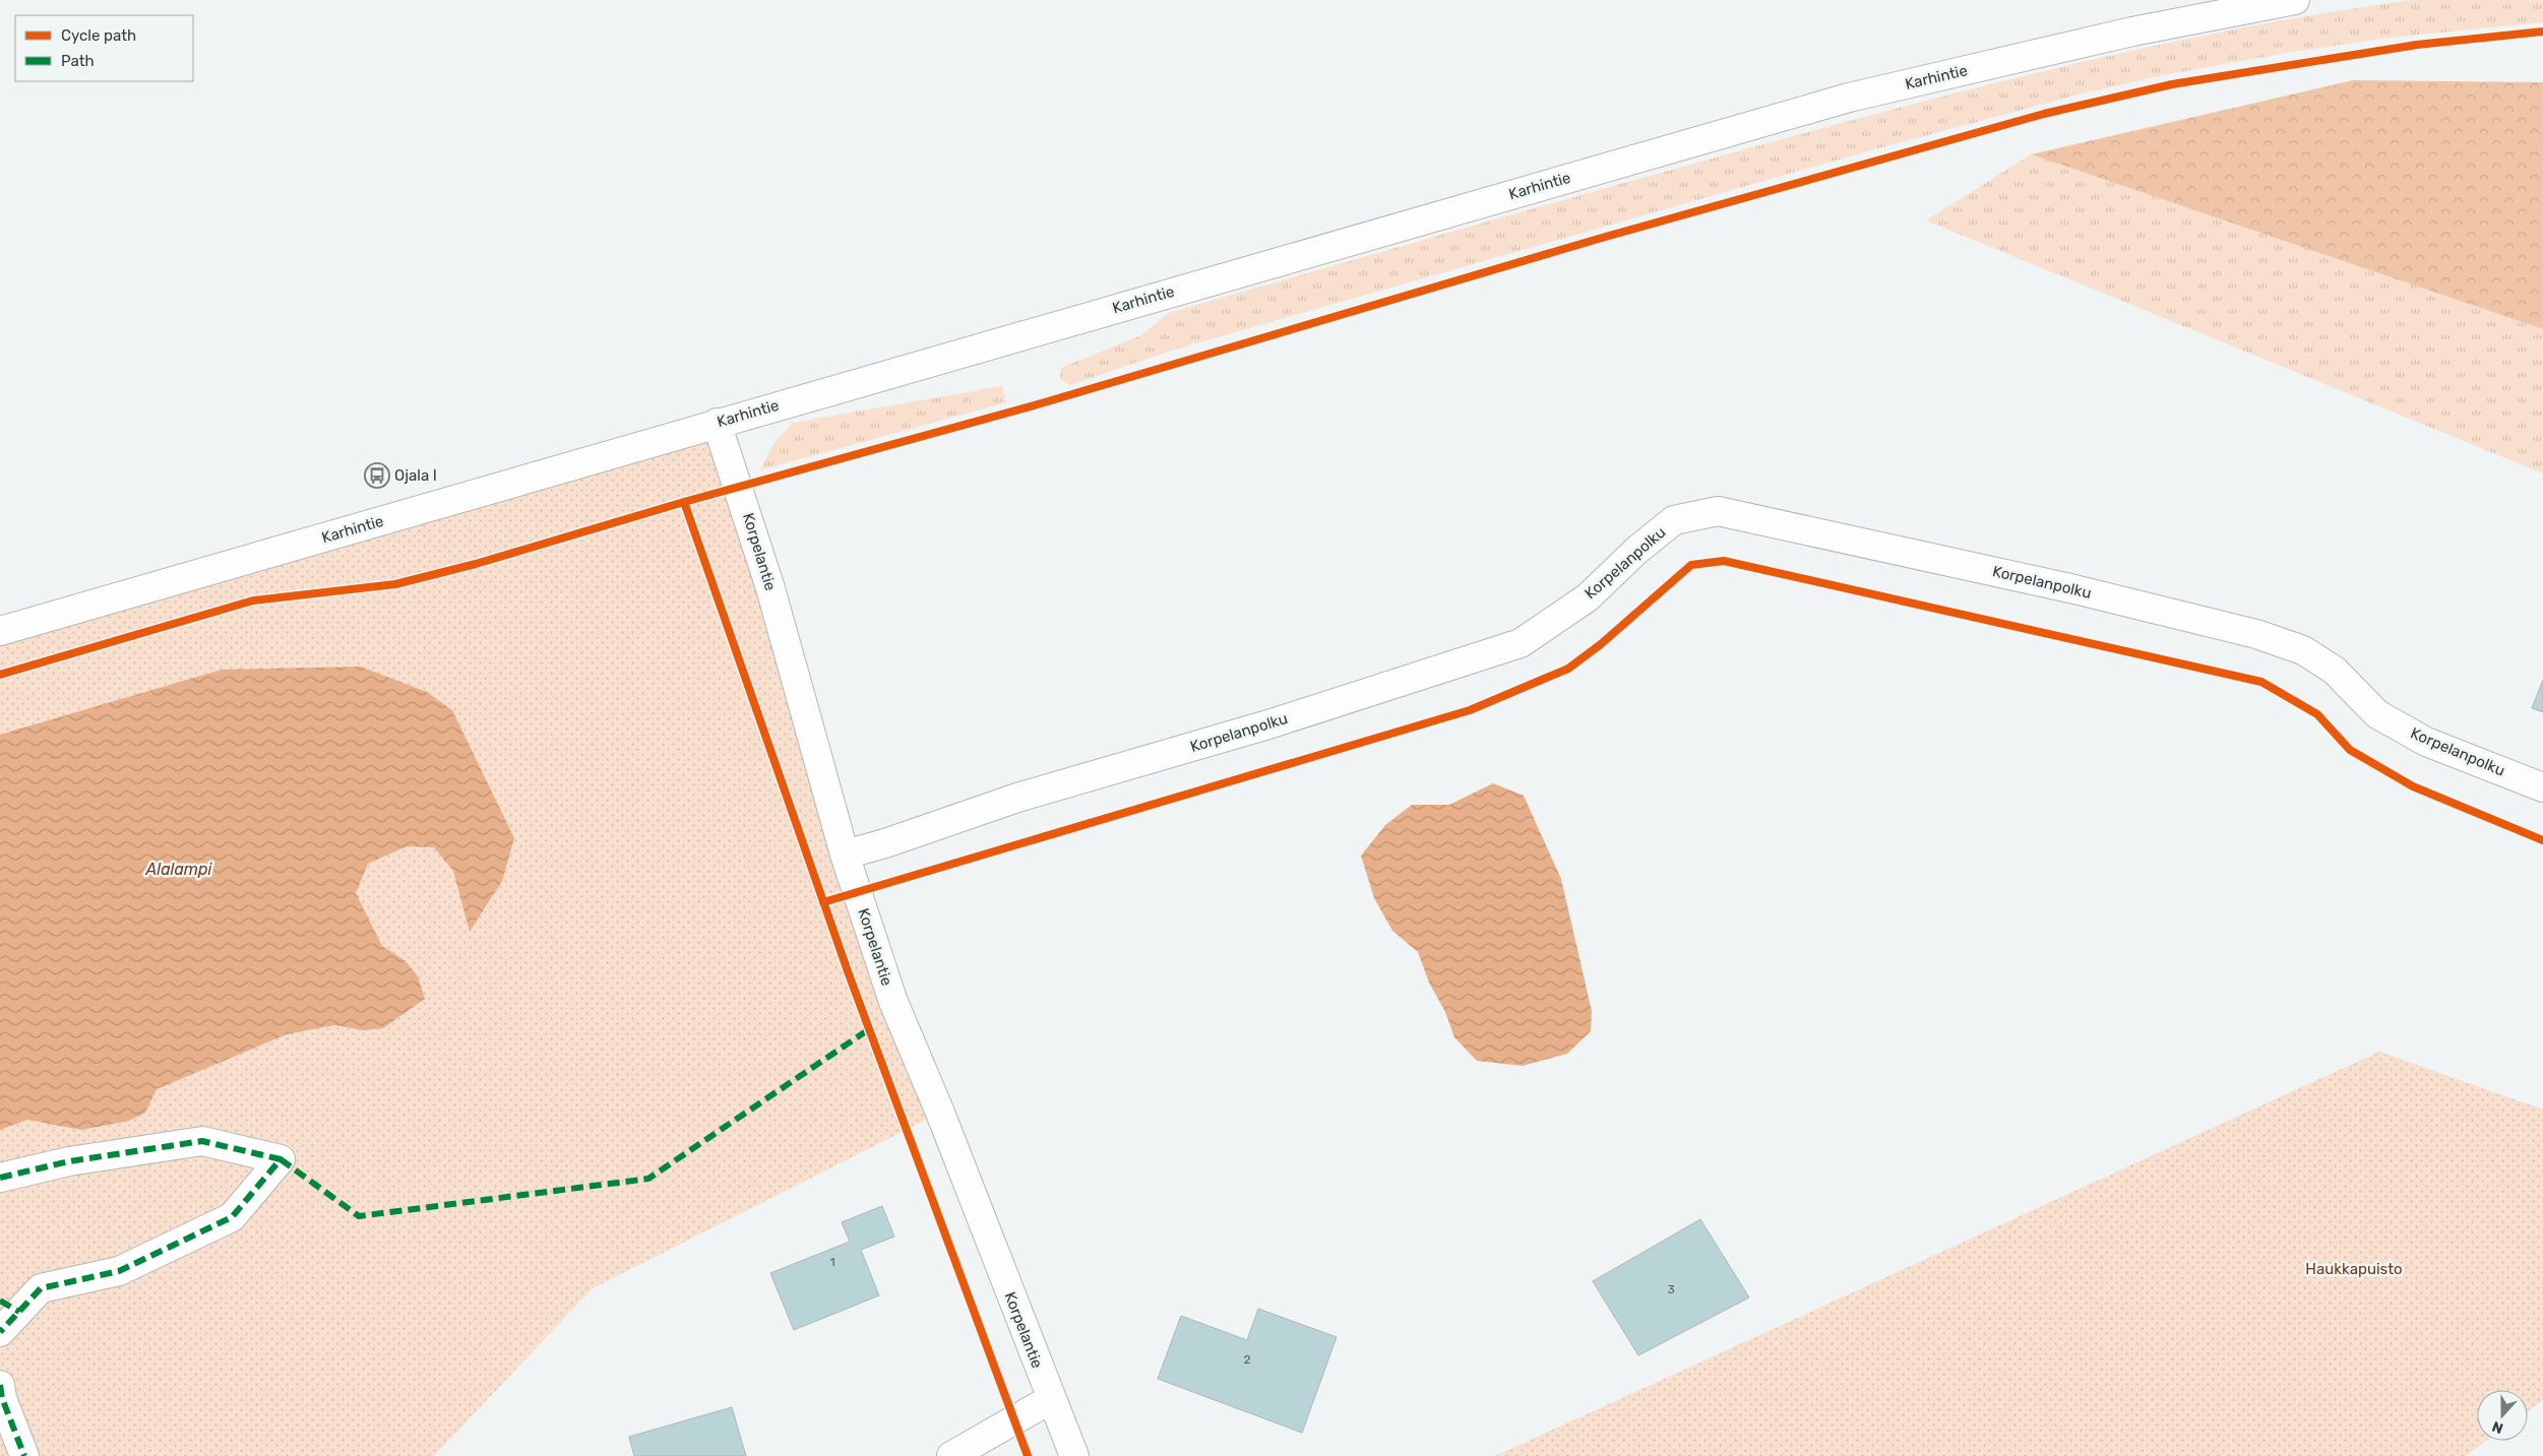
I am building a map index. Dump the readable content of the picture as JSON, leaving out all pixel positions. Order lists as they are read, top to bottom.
{
  "streets": {
    "street": ["Karhintie", "Korpelantie", "Korpelanpolku"]
  },
  "crossings": [
    ["Karhintie", "Korpelantie"],
    ["Korpelantie", "Korpelanpolku"]
  ],
  "water": ["Alalampi"],
  "parks": ["Haukkapuisto"],
  "places": {
    "bus stop": ["Ojala I"]
  },
  "house_numbers": ["1", "3", "2"],
  "legend": ["Cycle path", "Path"],
  "north": "bottom"
}
